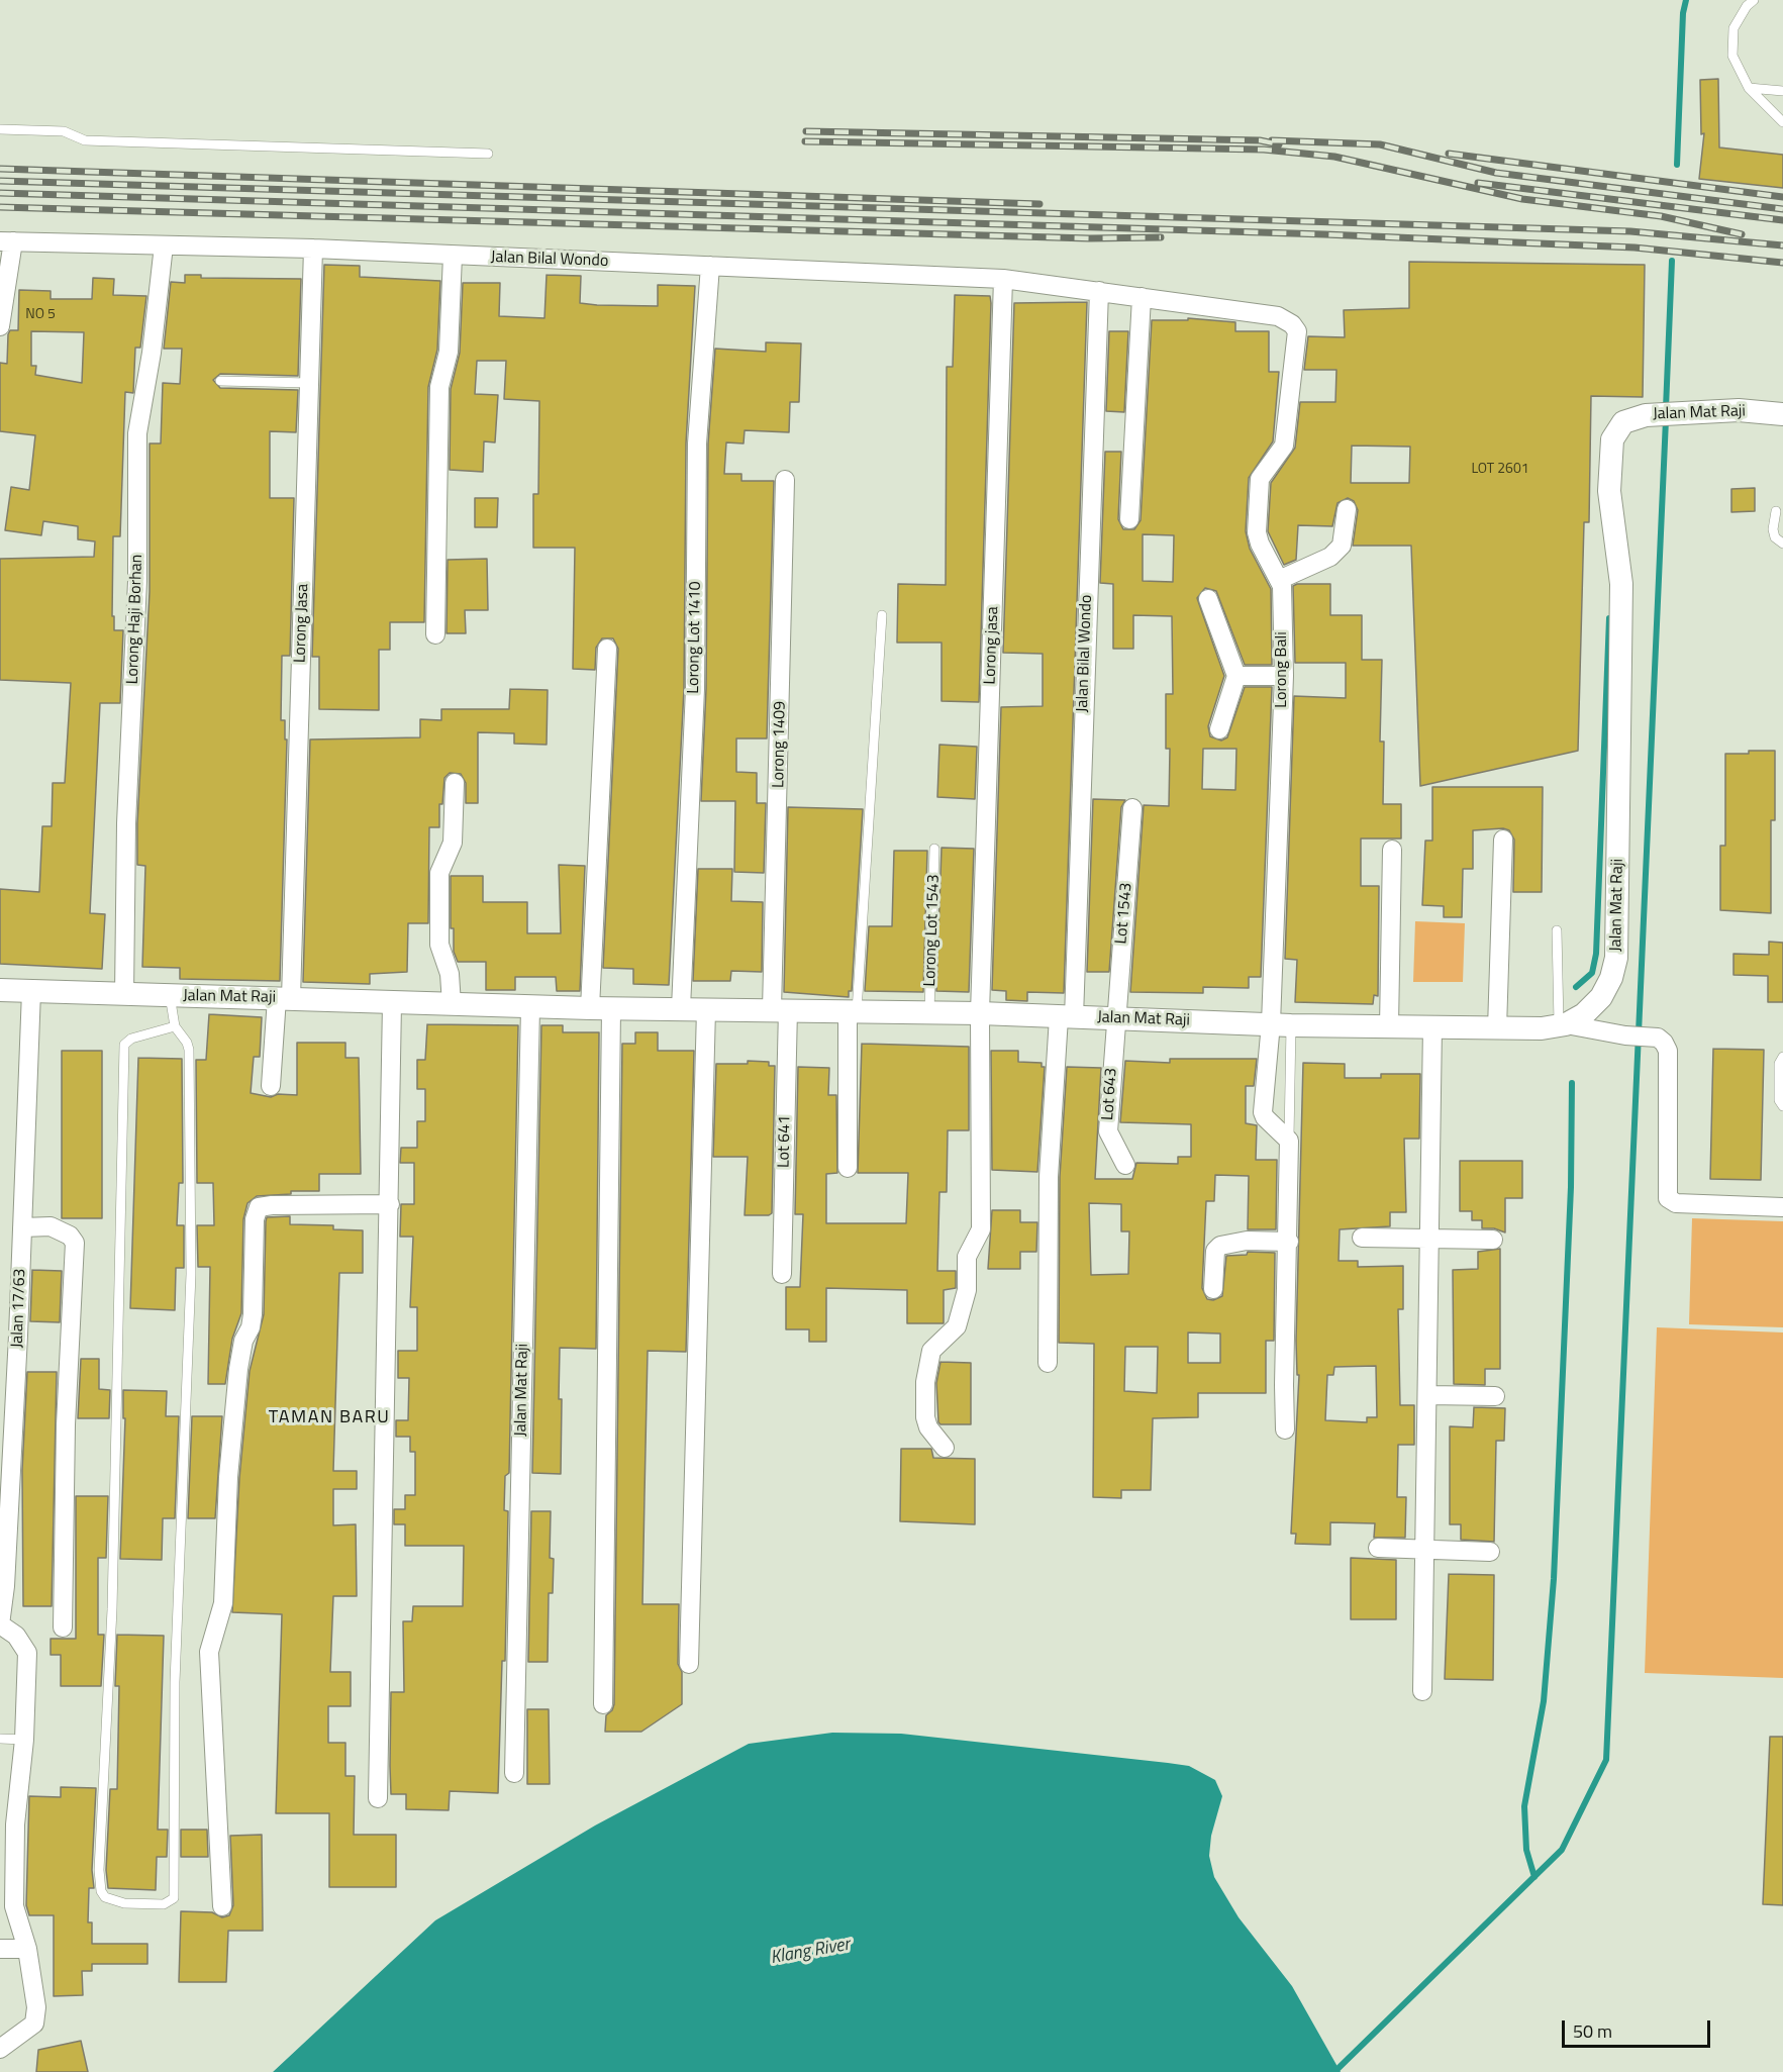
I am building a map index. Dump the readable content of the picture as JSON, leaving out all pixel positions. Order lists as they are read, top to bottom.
{
  "streets": {
    "street": [
      "Jalan Bilal Wondo",
      "Jalan Mat Raji",
      "Lorong Haji Borhan",
      "Lorong Jasa",
      "Lorong Lot 1410",
      "Lorong jasa",
      "Lorong Bali",
      "Lorong 1409",
      "Lot 1543",
      "Lot 643",
      "Lot 641",
      "Jalan 17/63"
    ],
    "lane": ["Lorong Lot 1543"]
  },
  "crossings": [
    ["Jalan Bilal Wondo", "Jalan Mat Raji"],
    ["Jalan Bilal Wondo", "Lorong Haji Borhan"],
    ["Jalan Bilal Wondo", "Lorong Jasa"],
    ["Jalan Bilal Wondo", "Lorong Lot 1410"],
    ["Jalan Bilal Wondo", "Lorong jasa"],
    ["Jalan Bilal Wondo", "Lorong Bali"],
    ["Jalan Mat Raji", "Lorong Haji Borhan"],
    ["Jalan Mat Raji", "Lorong Jasa"],
    ["Jalan Mat Raji", "Lorong Lot 1410"],
    ["Jalan Mat Raji", "Lorong jasa"],
    ["Jalan Mat Raji", "Lorong Bali"],
    ["Jalan Mat Raji", "Lorong 1409"],
    ["Jalan Mat Raji", "Lot 1543"],
    ["Jalan Mat Raji", "Lorong Lot 1543"],
    ["Jalan Mat Raji", "Lot 643"],
    ["Jalan Mat Raji", "Lot 641"],
    ["Jalan Mat Raji", "Jalan 17/63"],
    ["Lorong 1409", "Lot 641"],
    ["Lot 1543", "Lot 643"]
  ],
  "districts": ["TAMAN BARU"],
  "water": ["Klang River"],
  "house_numbers": ["NO 5", "LOT 2601"],
  "scale_bar": "50 m"
}
